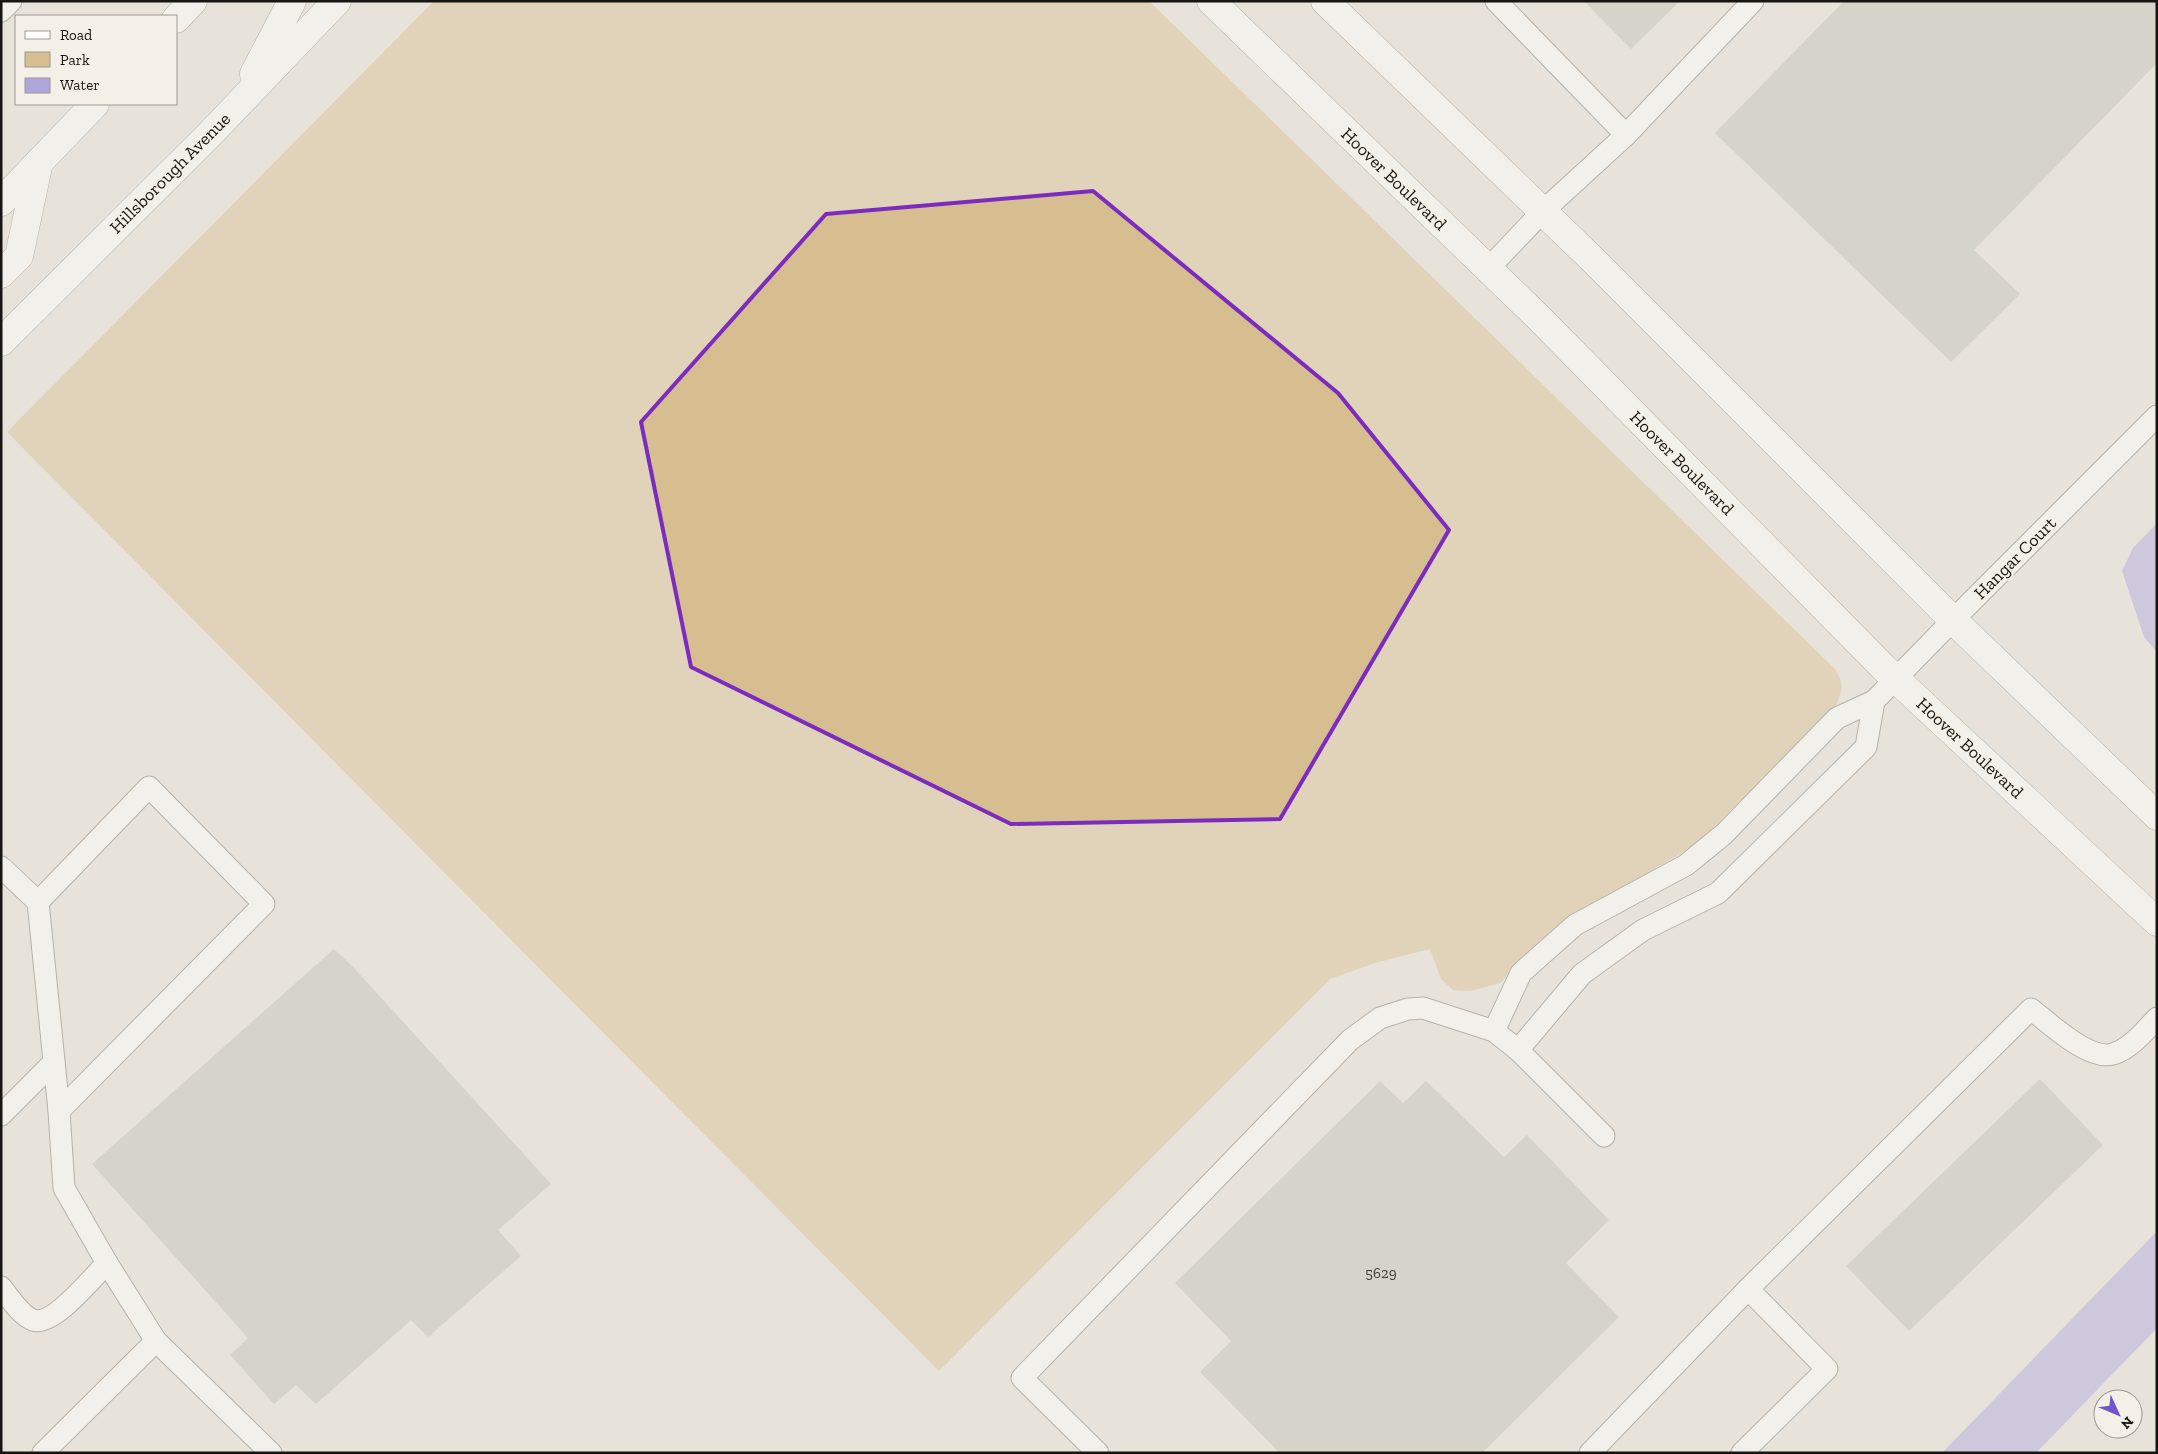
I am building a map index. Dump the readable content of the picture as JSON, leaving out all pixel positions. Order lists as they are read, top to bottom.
{
  "streets": {
    "main road": ["Hillsborough Avenue", "Hoover Boulevard"],
    "lane": ["Hangar Court"]
  },
  "crossings": [
    ["Hoover Boulevard", "Hangar Court"]
  ],
  "house_numbers": ["5629"],
  "legend": ["Road", "Park", "Water"],
  "north": "bottom right"
}
